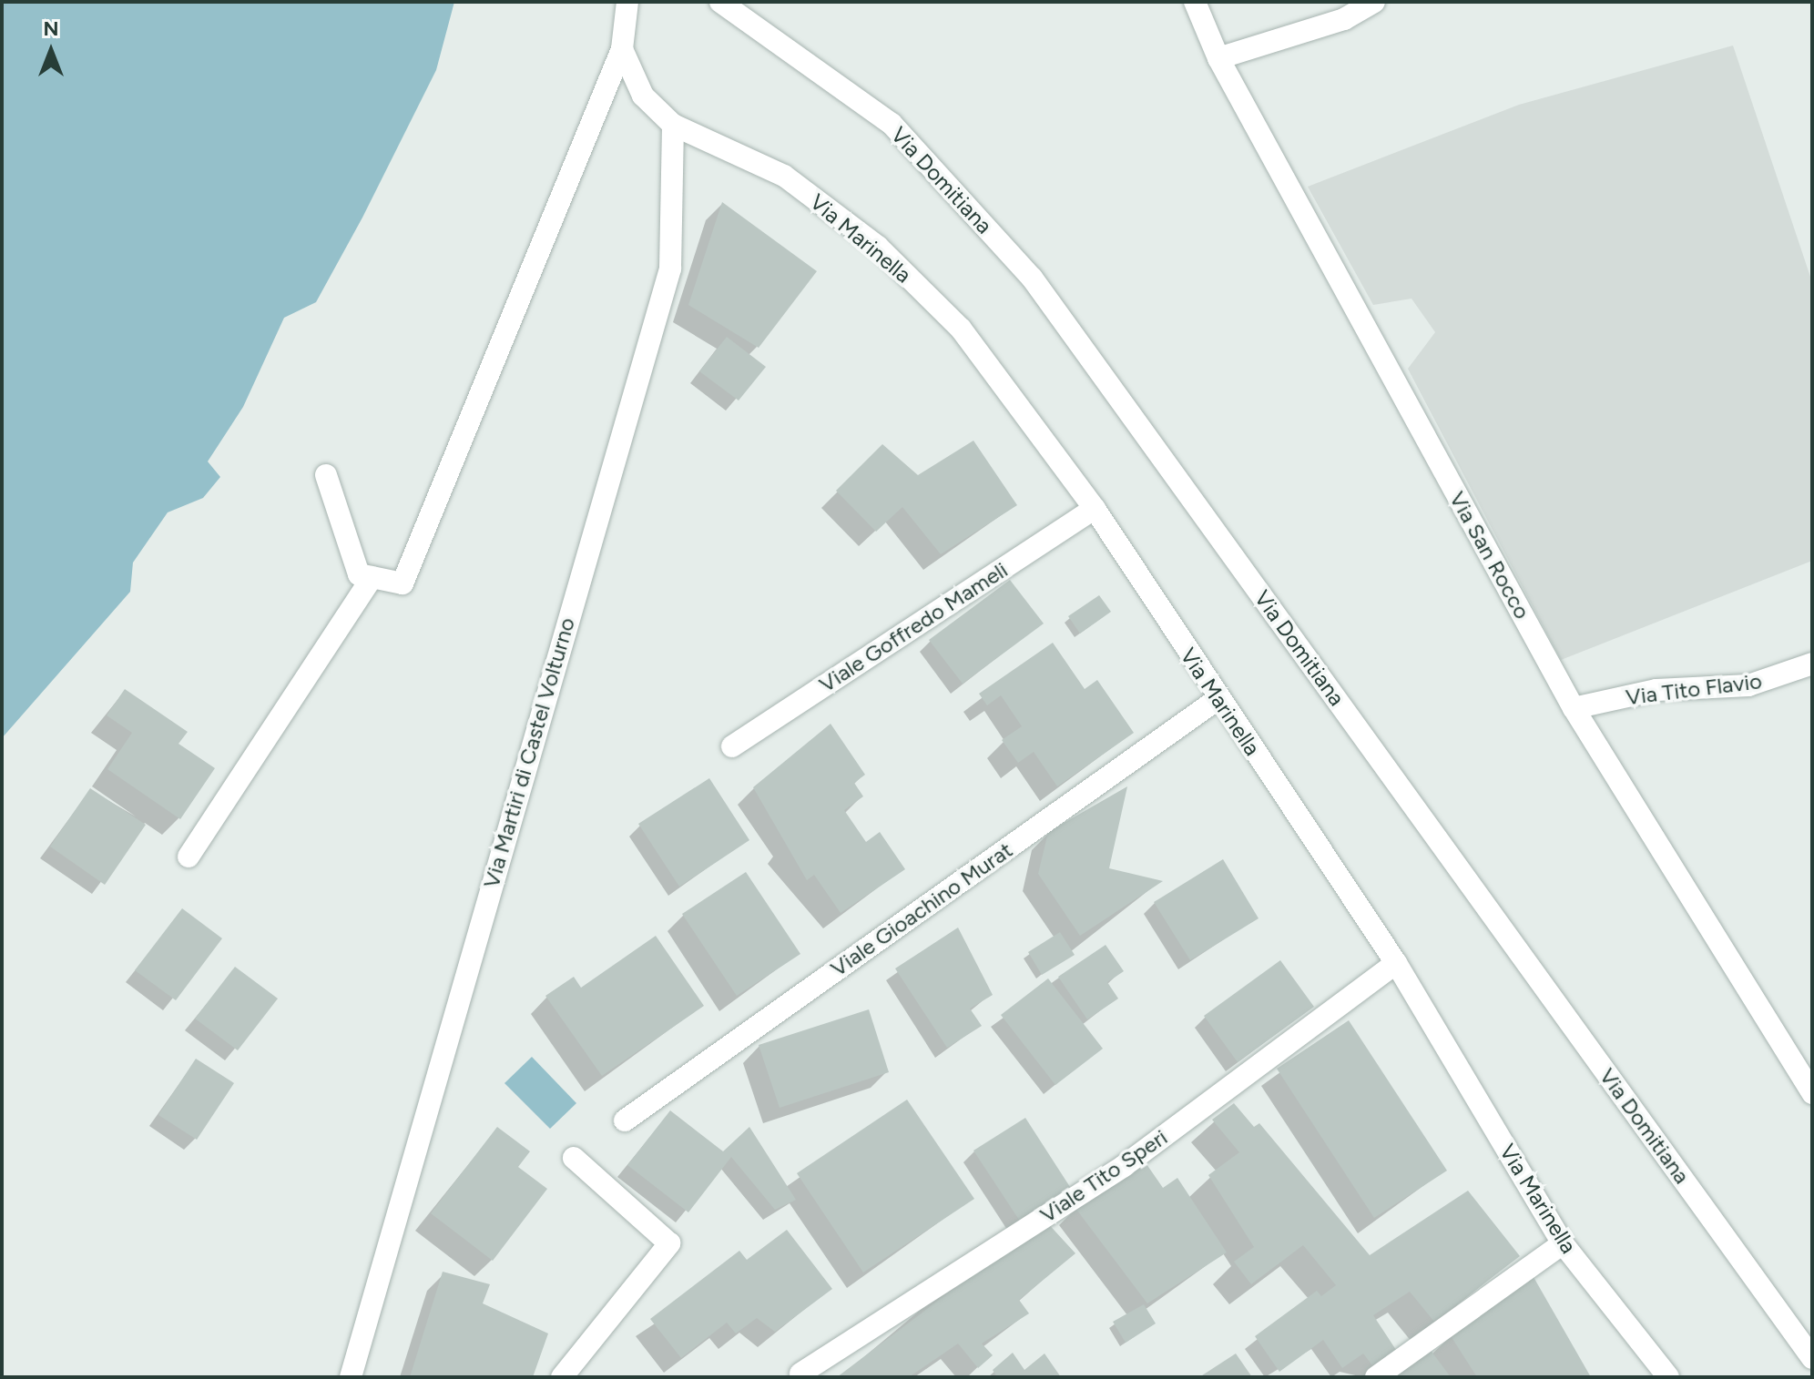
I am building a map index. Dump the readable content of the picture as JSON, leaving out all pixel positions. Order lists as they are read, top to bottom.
{
  "streets": {
    "street": [
      "Via Domitiana",
      "Via Marinella",
      "Via San Rocco",
      "Viale Goffredo Mameli",
      "Via Tito Flavio",
      "Via Martiri di Castel Volturno",
      "Viale Gioachino Murat",
      "Viale Tito Speri"
    ]
  },
  "crossings": [
    ["Via Marinella", "Viale Goffredo Mameli"],
    ["Via Marinella", "Via Martiri di Castel Volturno"],
    ["Via Marinella", "Viale Gioachino Murat"],
    ["Via Marinella", "Viale Tito Speri"],
    ["Via San Rocco", "Via Tito Flavio"]
  ],
  "north": "top"
}
